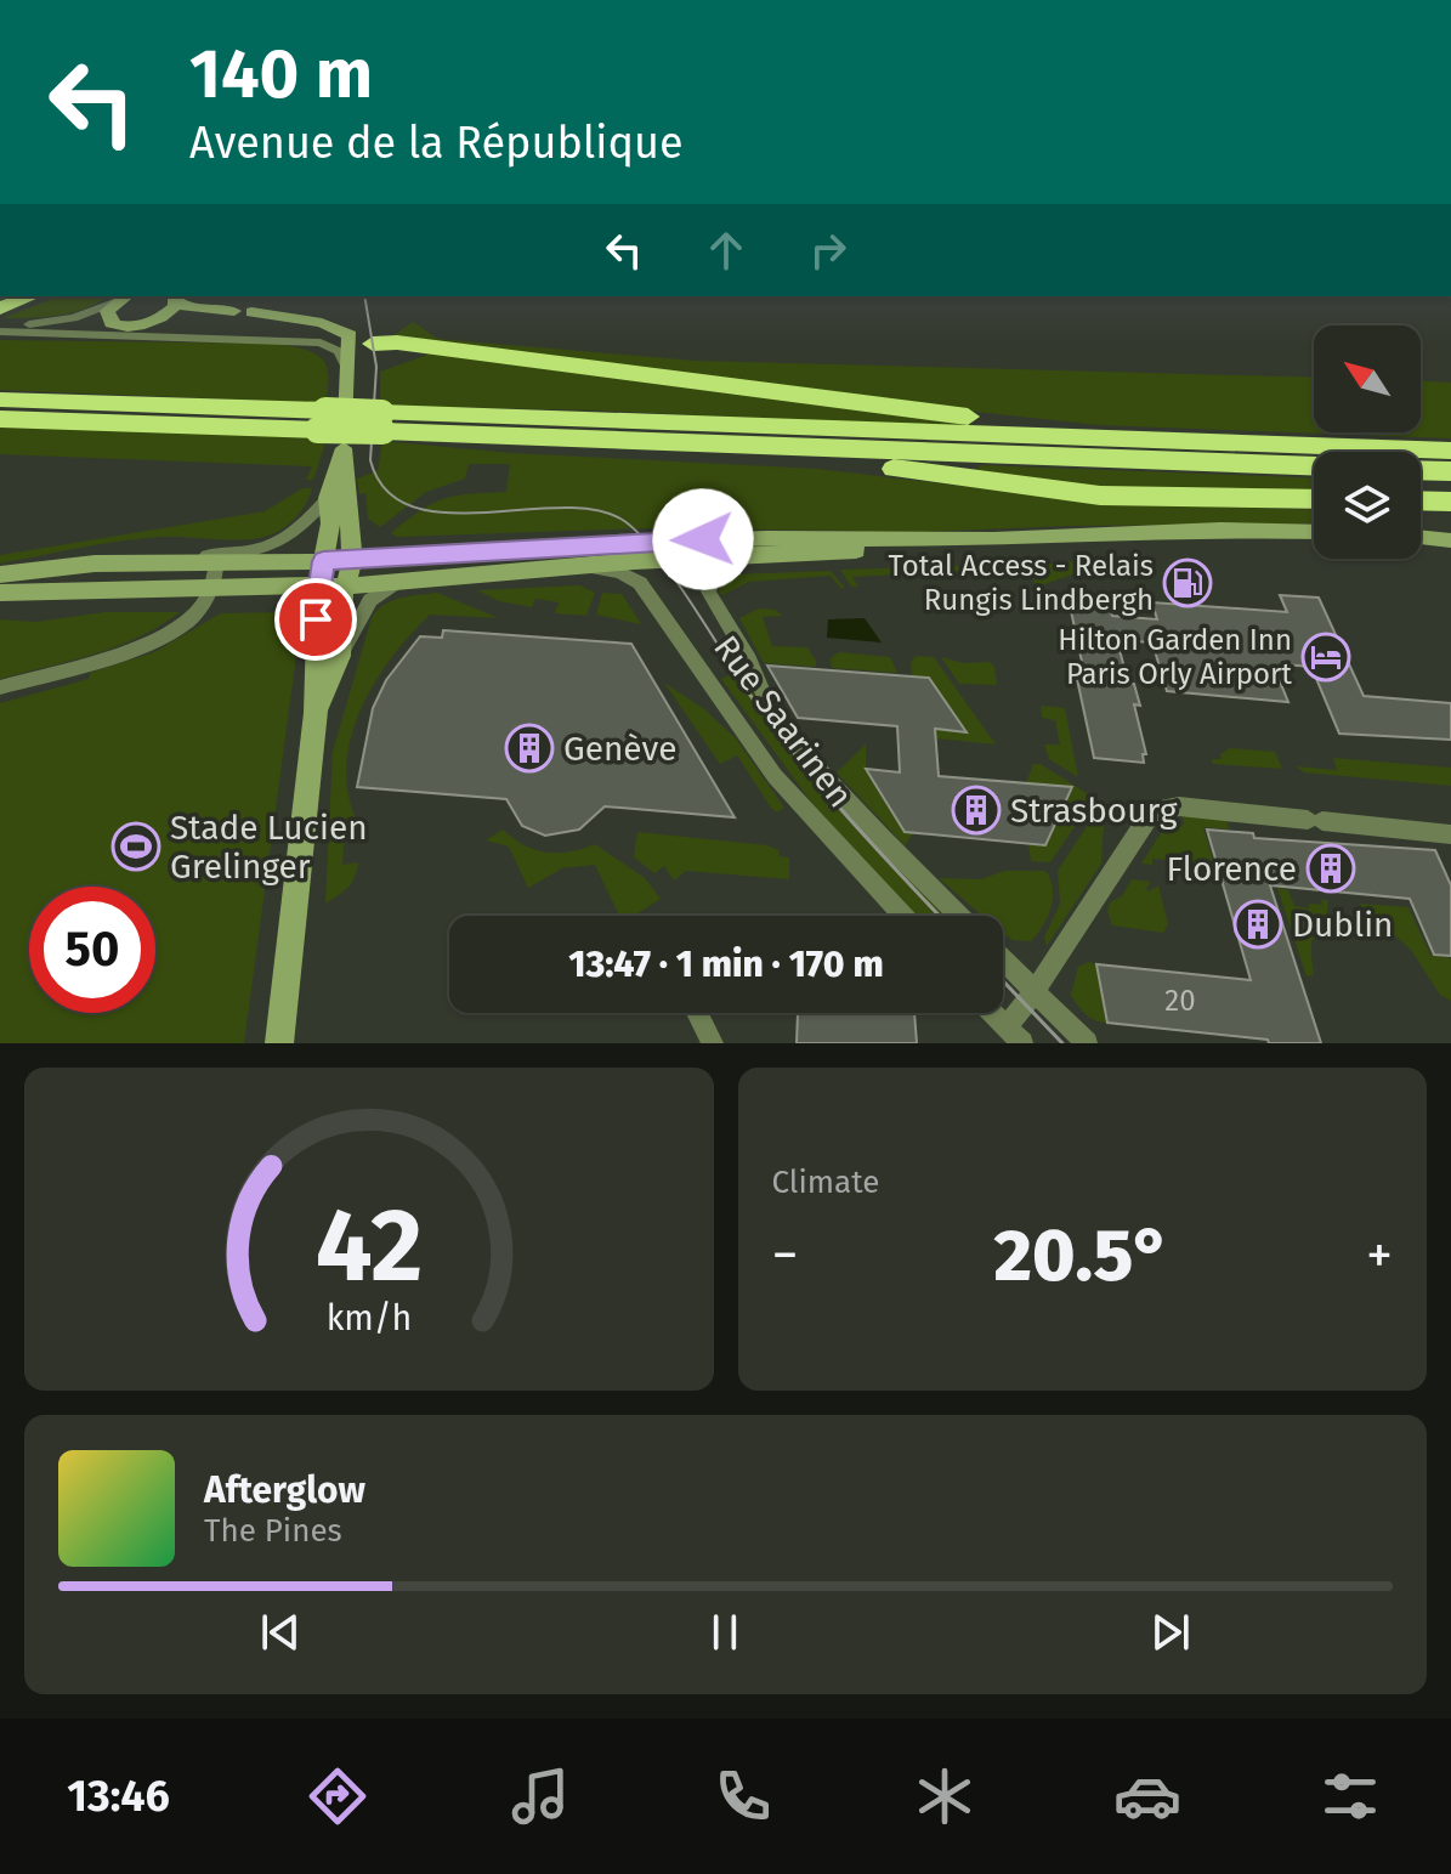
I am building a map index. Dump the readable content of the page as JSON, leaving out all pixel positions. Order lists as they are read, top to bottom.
{
  "streets": {
    "street": ["Rue Saarinen"]
  },
  "places": {
    "fuel station": ["Total Access - Relais Rungis Lindbergh"],
    "hotel": ["Hilton Garden Inn Paris Orly Airport"],
    "building": [
      "Genève",
      "Strasbourg",
      "Florence",
      "Dublin"
    ],
    "sports": ["Stade Lucien Grelinger"]
  },
  "house_numbers": ["20"],
  "north": "top left",
  "page": {
    "turn": ["140 m", "Avenue de la République"],
    "limit": "50",
    "trip": "13:47 · 1 min · 170 m",
    "tile": "Climate",
    "heat": ["−", "20.5°", "+"],
    "song": ["Afterglow", "The Pines"],
    "tabs": "13:46",
    "gauge": ["42", "km/h"]
  }
}
